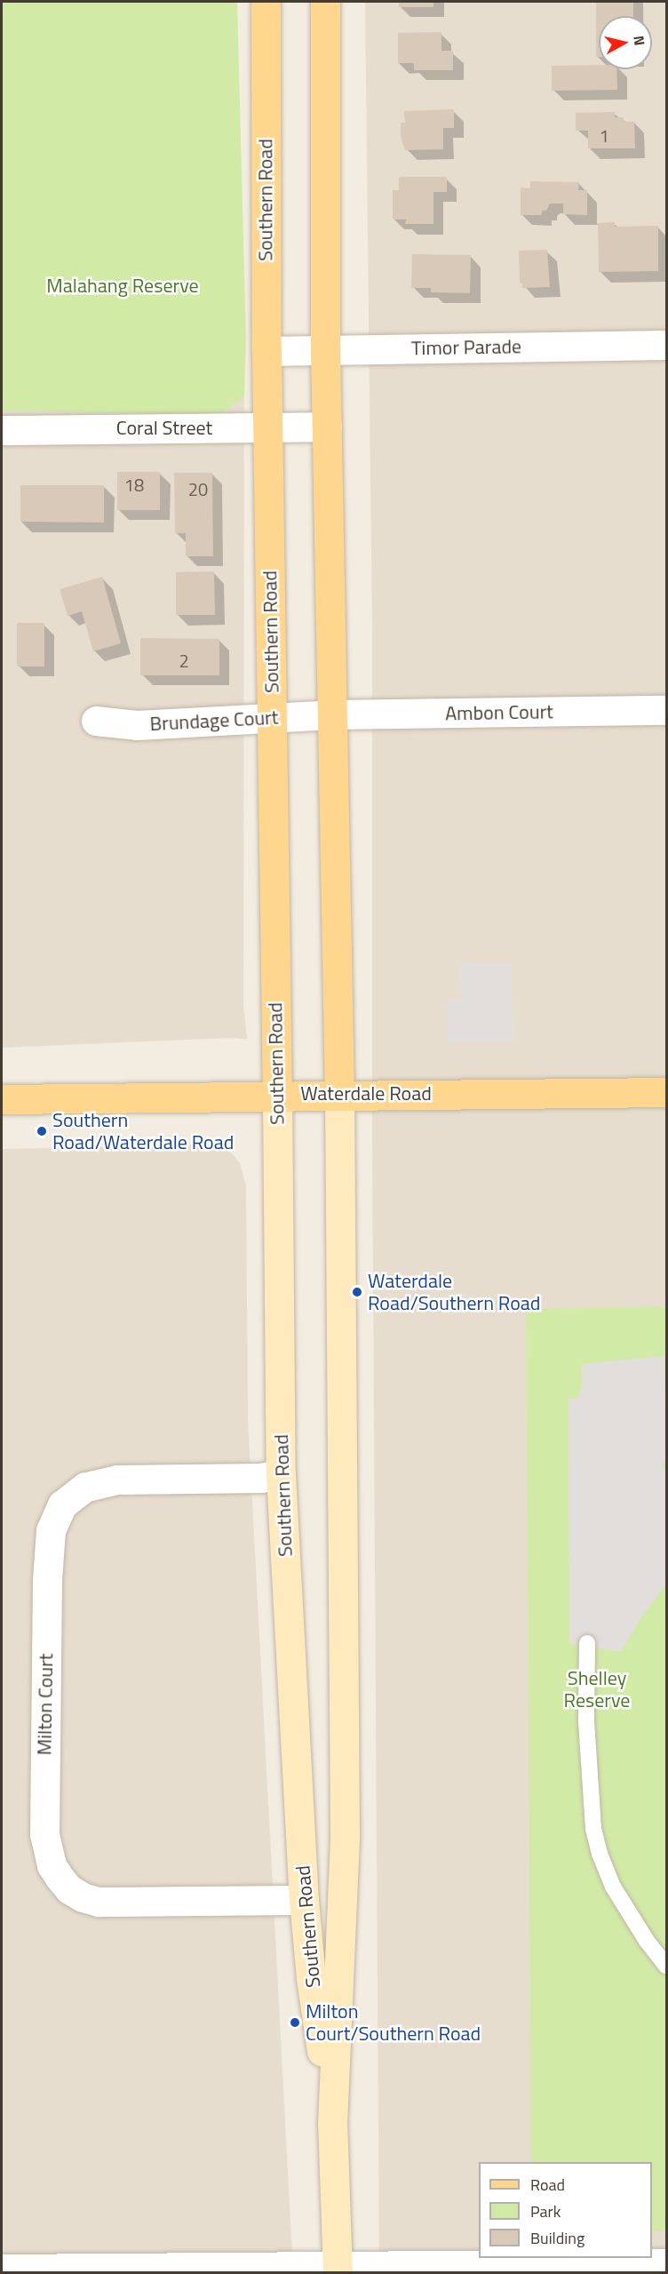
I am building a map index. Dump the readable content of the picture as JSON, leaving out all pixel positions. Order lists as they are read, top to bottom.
{
  "streets": {
    "main road": ["Southern Road", "Waterdale Road"],
    "street": [
      "Timor Parade",
      "Coral Street",
      "Ambon Court",
      "Brundage Court",
      "Milton Court"
    ]
  },
  "crossings": [
    ["Southern Road", "Timor Parade"],
    ["Southern Road", "Coral Street"],
    ["Southern Road", "Ambon Court"],
    ["Southern Road", "Brundage Court"],
    ["Southern Road", "Waterdale Road"],
    ["Southern Road", "Milton Court"],
    ["Ambon Court", "Brundage Court"]
  ],
  "parks": ["Malahang Reserve", "Shelley Reserve"],
  "places": ["Southern Road/Waterdale Road", "Waterdale Road/Southern Road", "Milton Court/Southern Road"],
  "house_numbers": [
    "1",
    "18",
    "20",
    "2"
  ],
  "legend": ["Road", "Park", "Building"],
  "north": "right"
}
